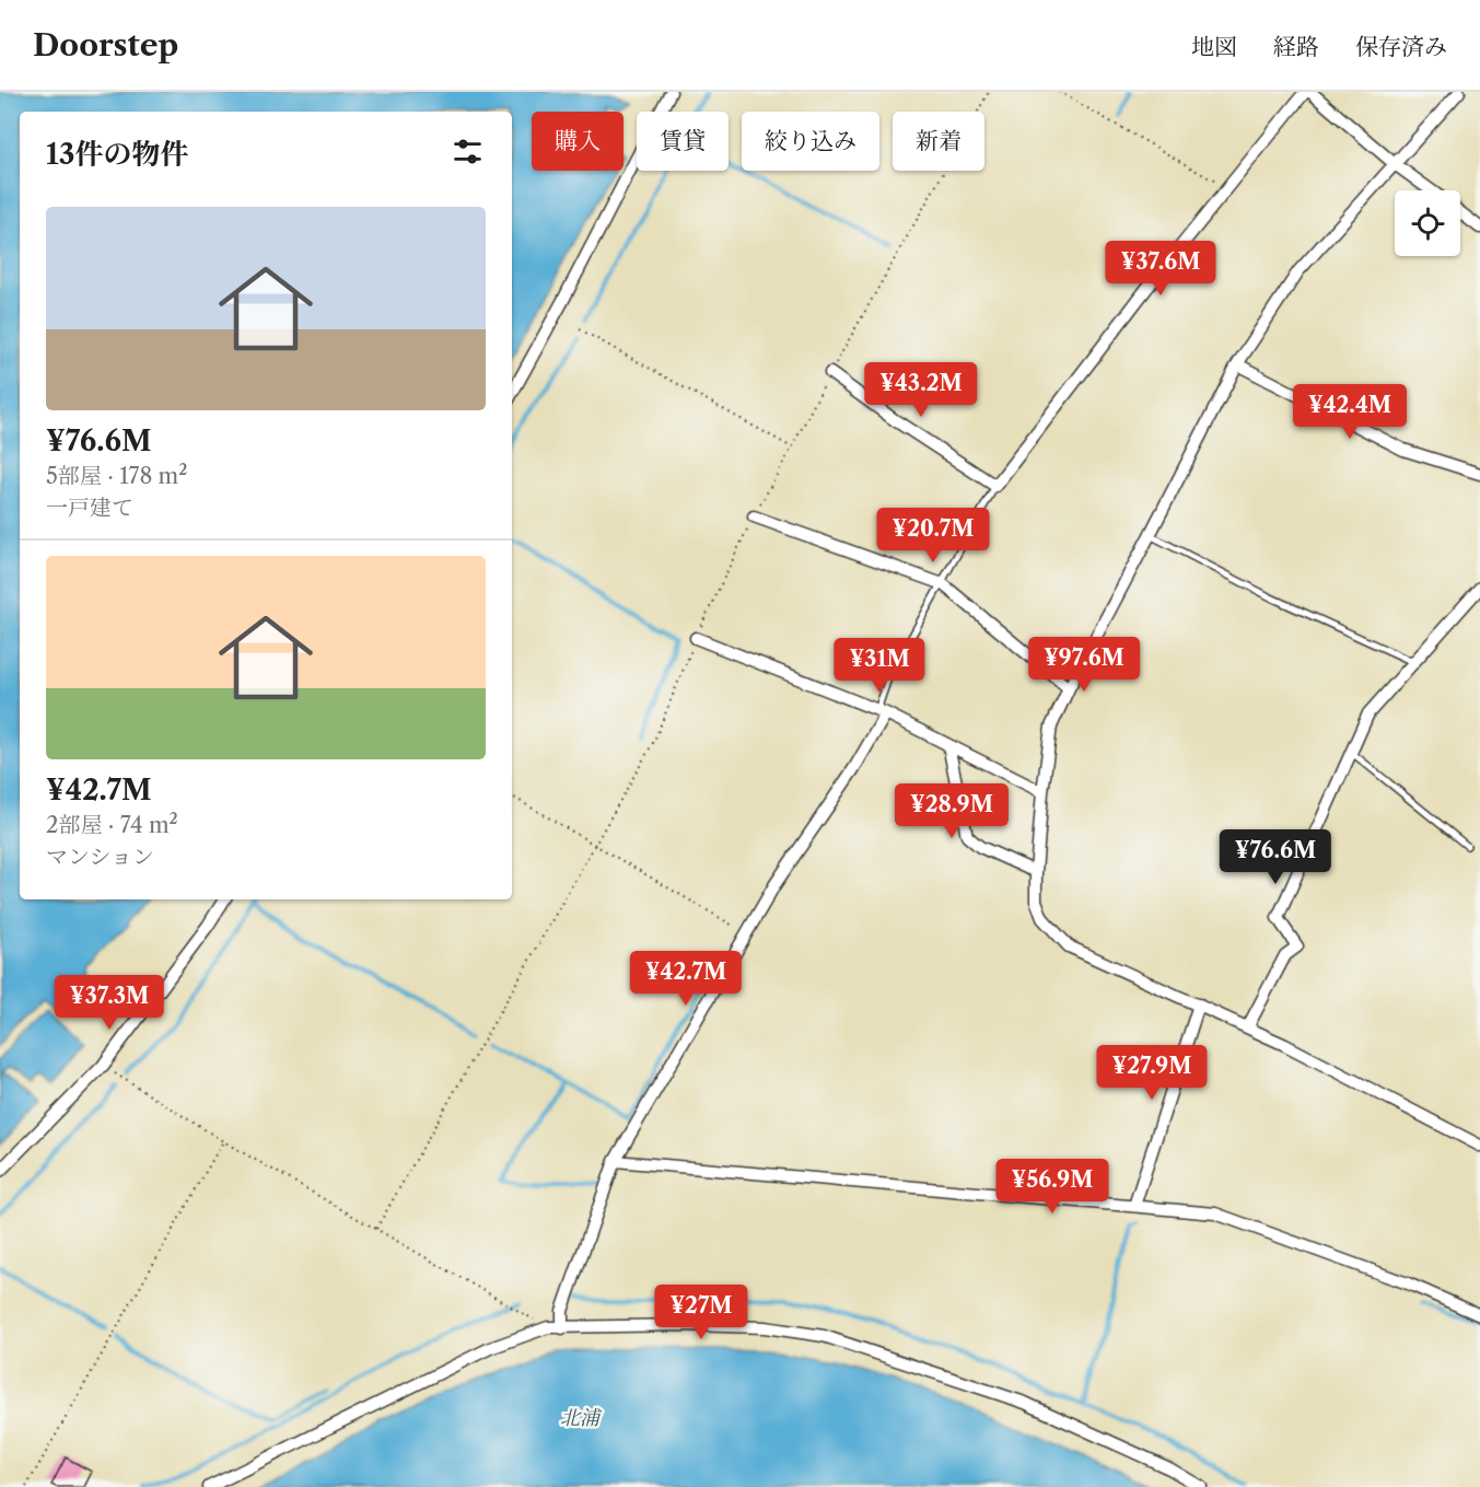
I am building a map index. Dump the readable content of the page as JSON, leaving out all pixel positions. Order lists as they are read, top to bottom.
{
  "water": ["北浦"],
  "page": {
    "header": "Doorstep",
    "nav": ["地図", "経路", "保存済み"],
    "chip": [
      "購入",
      "賃貸",
      "絞り込み",
      "新着"
    ],
    "heading": "13件の物件",
    "list": [
      {
        "name": "¥76.6M",
        "note": "5部屋 · 178 m² · 一戸建て"
      },
      {
        "name": "¥42.7M",
        "note": "2部屋 · 74 m² · マンション"
      }
    ],
    "price": [
      "¥37.6M",
      "¥43.2M",
      "¥42.4M",
      "¥20.7M",
      "¥97.6M",
      "¥31M",
      "¥28.9M",
      "¥76.6M",
      "¥42.7M",
      "¥37.3M",
      "¥27.9M",
      "¥56.9M",
      "¥27M"
    ]
  }
}
